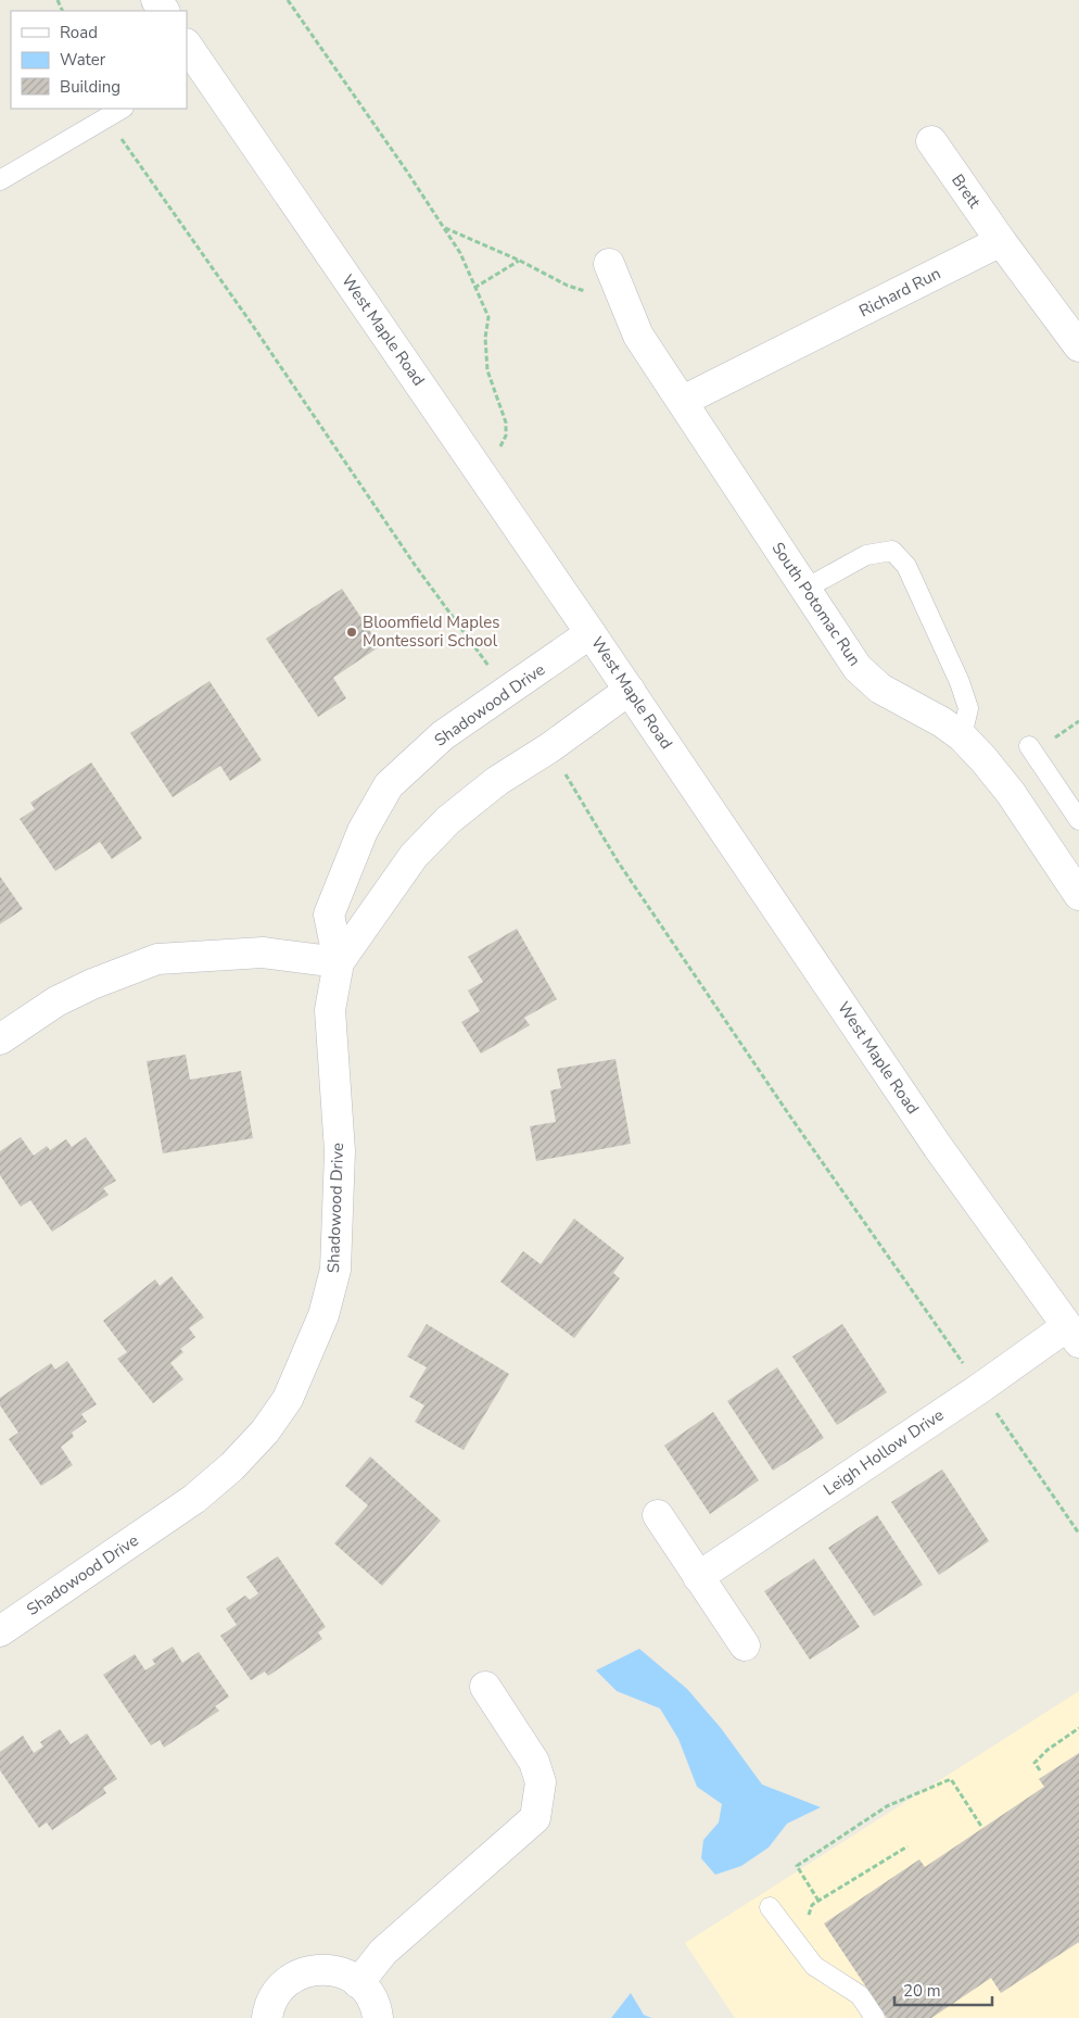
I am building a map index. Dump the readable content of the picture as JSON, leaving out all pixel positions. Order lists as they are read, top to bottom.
{
  "streets": {
    "street": [
      "Brett",
      "Richard Run",
      "West Maple Road",
      "South Potomac Run",
      "Shadowood Drive",
      "Leigh Hollow Drive"
    ]
  },
  "crossings": [
    ["Brett", "Richard Run"],
    ["Richard Run", "South Potomac Run"],
    ["West Maple Road", "Shadowood Drive"],
    ["West Maple Road", "Leigh Hollow Drive"]
  ],
  "places": ["Bloomfield Maples Montessori School"],
  "legend": ["Road", "Water", "Building"],
  "scale_bar": "20 m"
}
